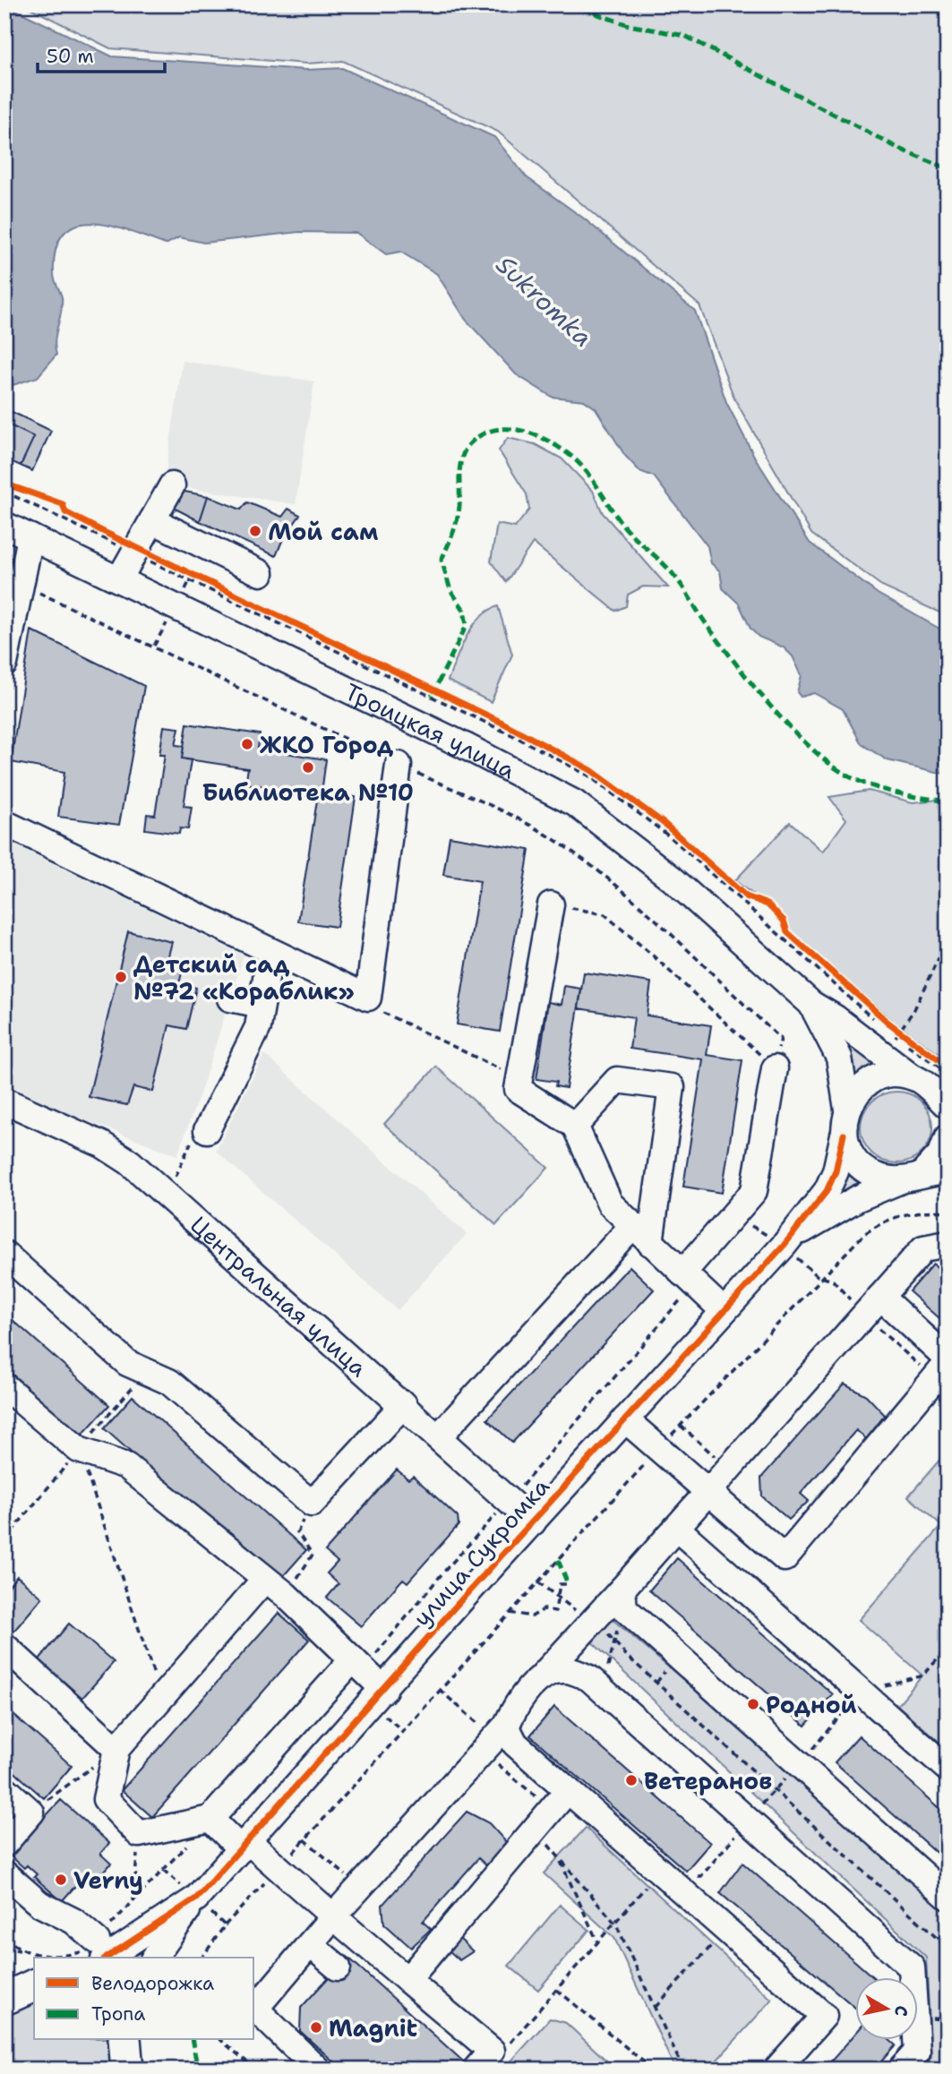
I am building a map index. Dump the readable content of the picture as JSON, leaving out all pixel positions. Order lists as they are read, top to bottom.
{
  "streets": {
    "street": ["Троицкая улица", "Центральная улица", "улица Сукромка"]
  },
  "crossings": [
    ["Троицкая улица", "улица Сукромка"],
    ["Центральная улица", "улица Сукромка"]
  ],
  "water": ["Sukromka"],
  "places": [
    "Мой сам",
    "ЖКО Город",
    "Библиотека №10",
    "Детский сад №72 «Кораблик»",
    "Родной",
    "Ветеранов",
    "Verny",
    "Magnit"
  ],
  "legend": ["Велодорожка", "Тропа"],
  "scale_bar": "50 m",
  "north": "right"
}
